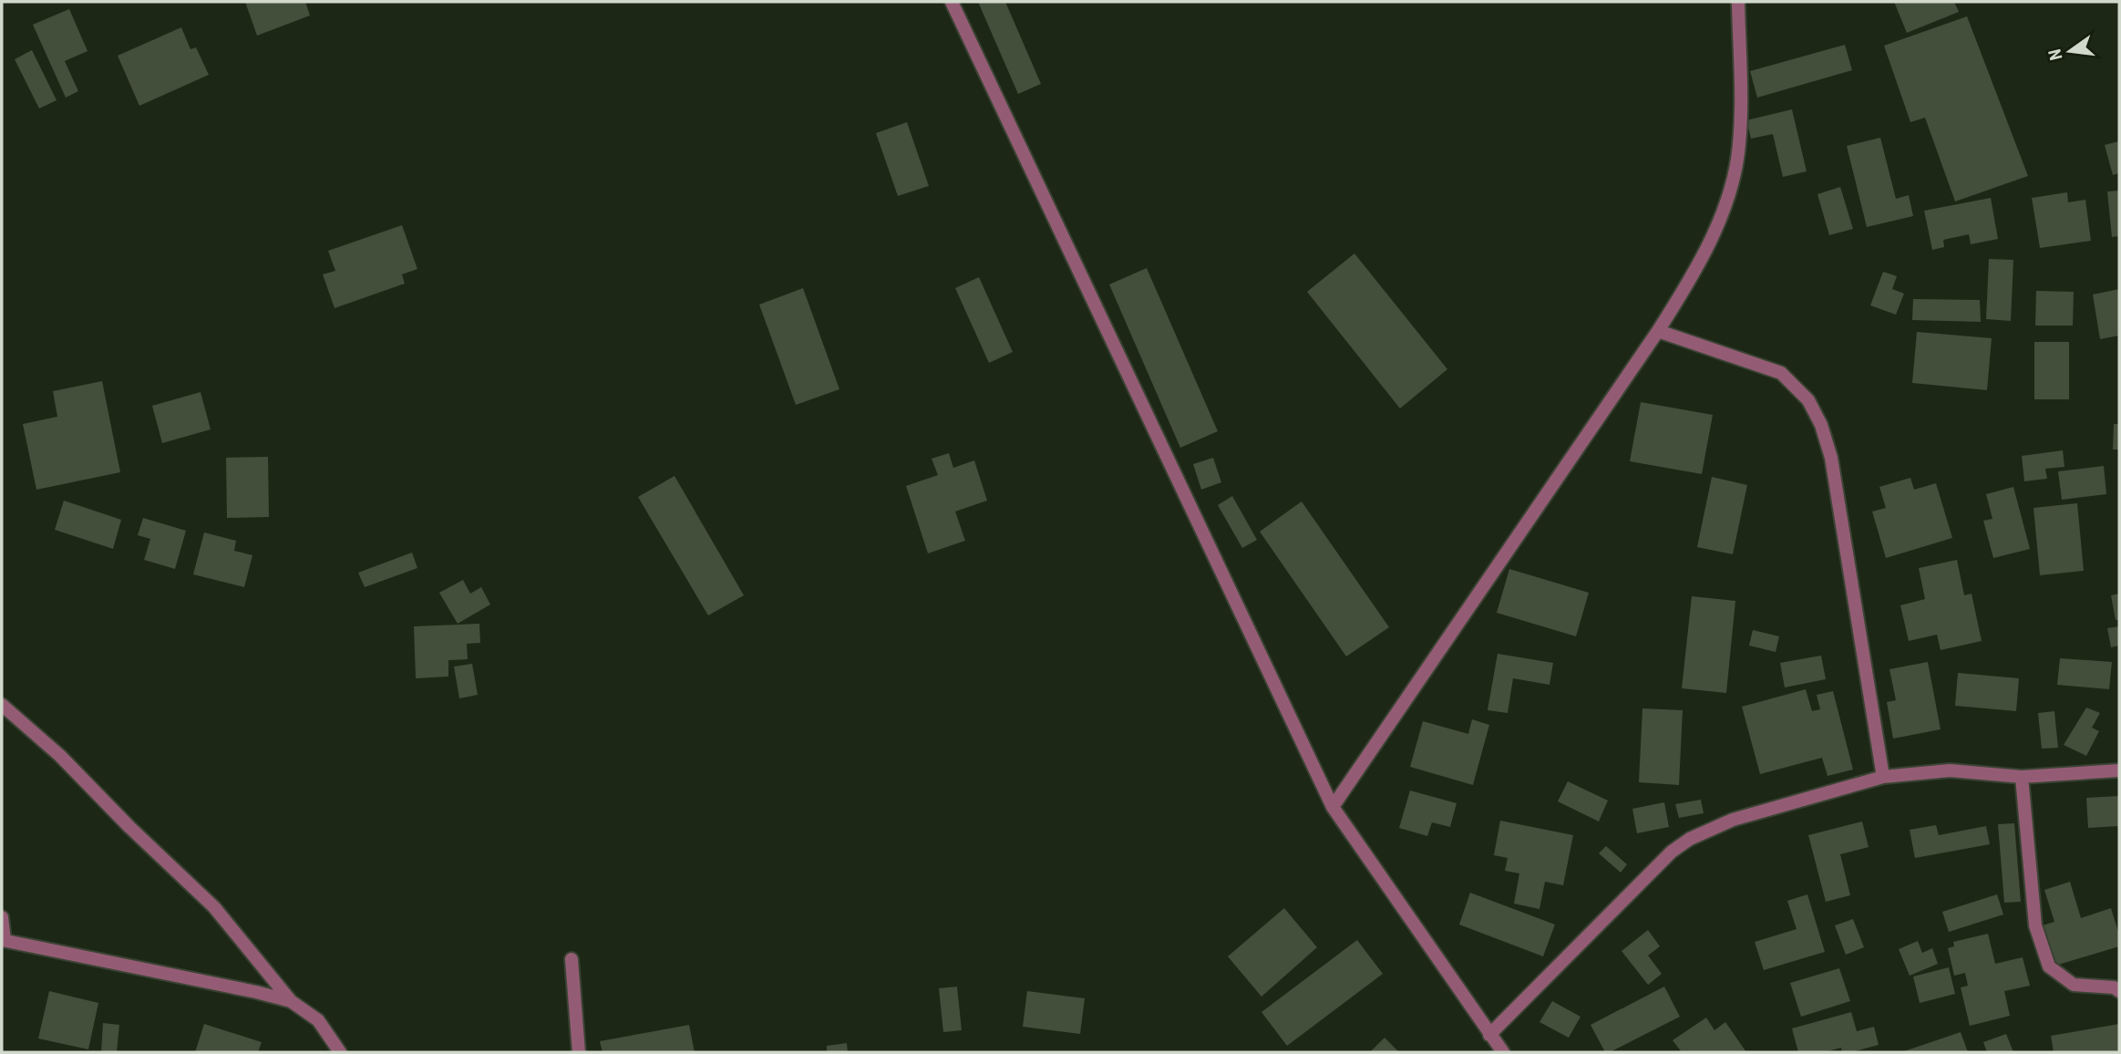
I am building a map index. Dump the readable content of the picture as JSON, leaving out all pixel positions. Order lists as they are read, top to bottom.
{
  "north": "left"
}
